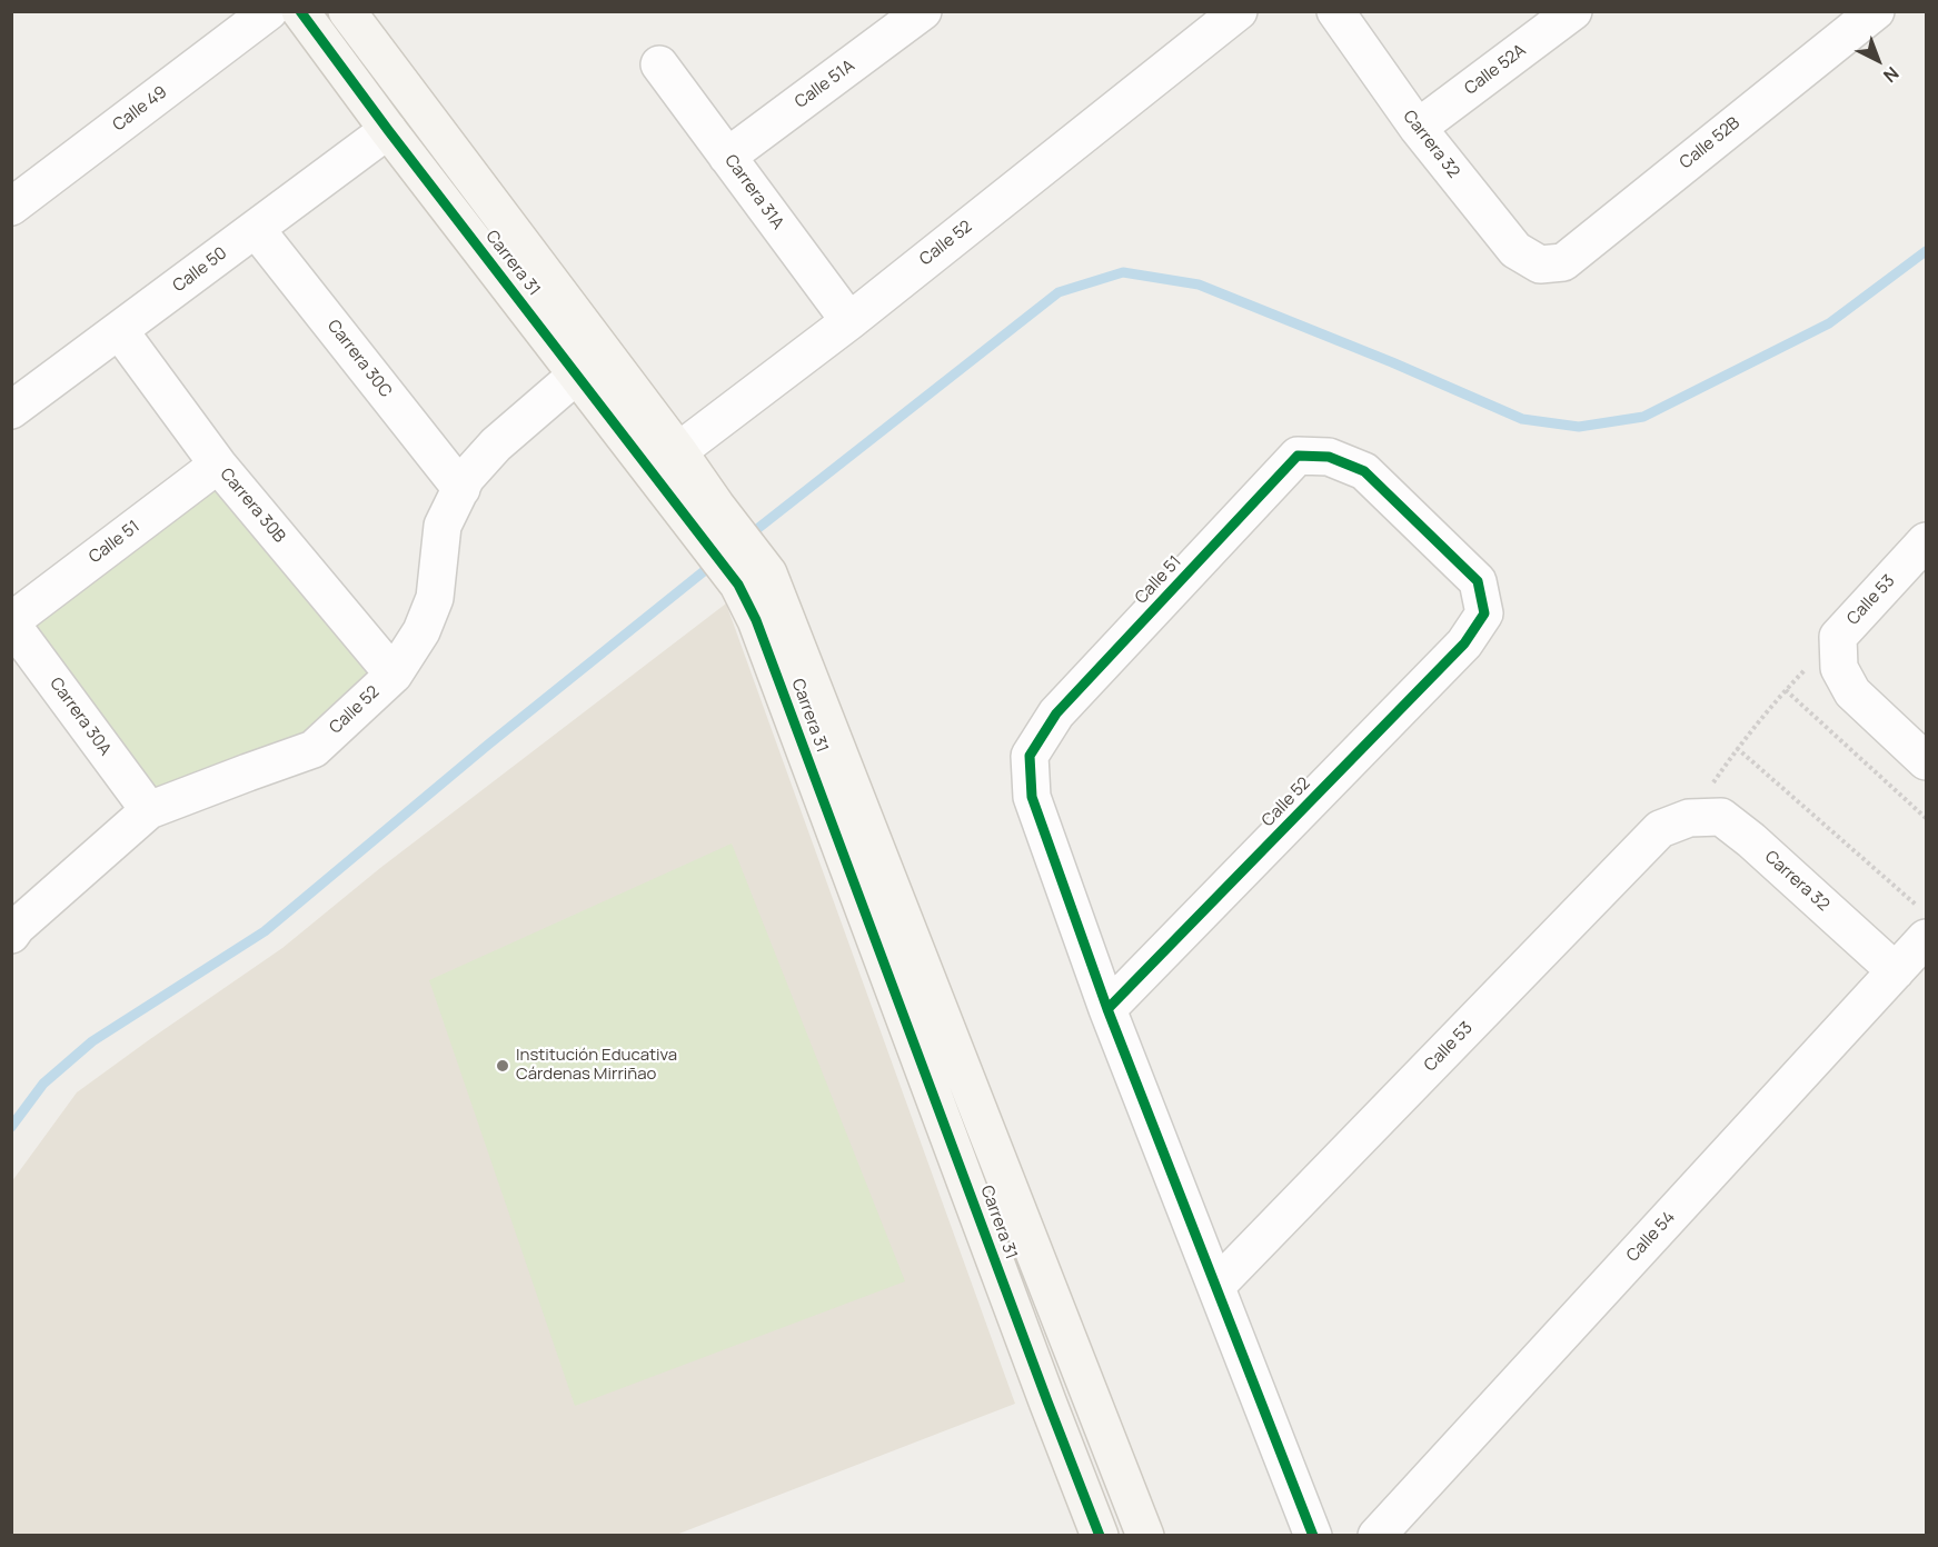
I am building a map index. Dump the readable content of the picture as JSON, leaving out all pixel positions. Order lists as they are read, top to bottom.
{
  "streets": {
    "street": [
      "Calle 52A",
      "Calle 51A",
      "Calle 49",
      "Calle 52B",
      "Carrera 32",
      "Carrera 31A",
      "Calle 52",
      "Carrera 31",
      "Calle 50",
      "Carrera 30C",
      "Carrera 30B",
      "Calle 51",
      "Calle 53",
      "Carrera 30A",
      "Calle 54"
    ]
  },
  "crossings": [
    ["Calle 52A", "Carrera 32"],
    ["Calle 51A", "Carrera 31A"],
    ["Calle 52B", "Carrera 32"],
    ["Carrera 32", "Calle 53"],
    ["Carrera 32", "Calle 54"],
    ["Carrera 31A", "Calle 52"],
    ["Calle 52", "Carrera 31"],
    ["Calle 52", "Carrera 30C"],
    ["Calle 52", "Carrera 30B"],
    ["Calle 52", "Calle 51"],
    ["Calle 52", "Carrera 30A"],
    ["Carrera 31", "Calle 50"],
    ["Calle 50", "Carrera 30C"],
    ["Calle 50", "Carrera 30B"],
    ["Carrera 30B", "Calle 51"],
    ["Calle 51", "Carrera 30A"]
  ],
  "places": ["Institución Educativa Cárdenas Mirriñao"],
  "north": "bottom right"
}
